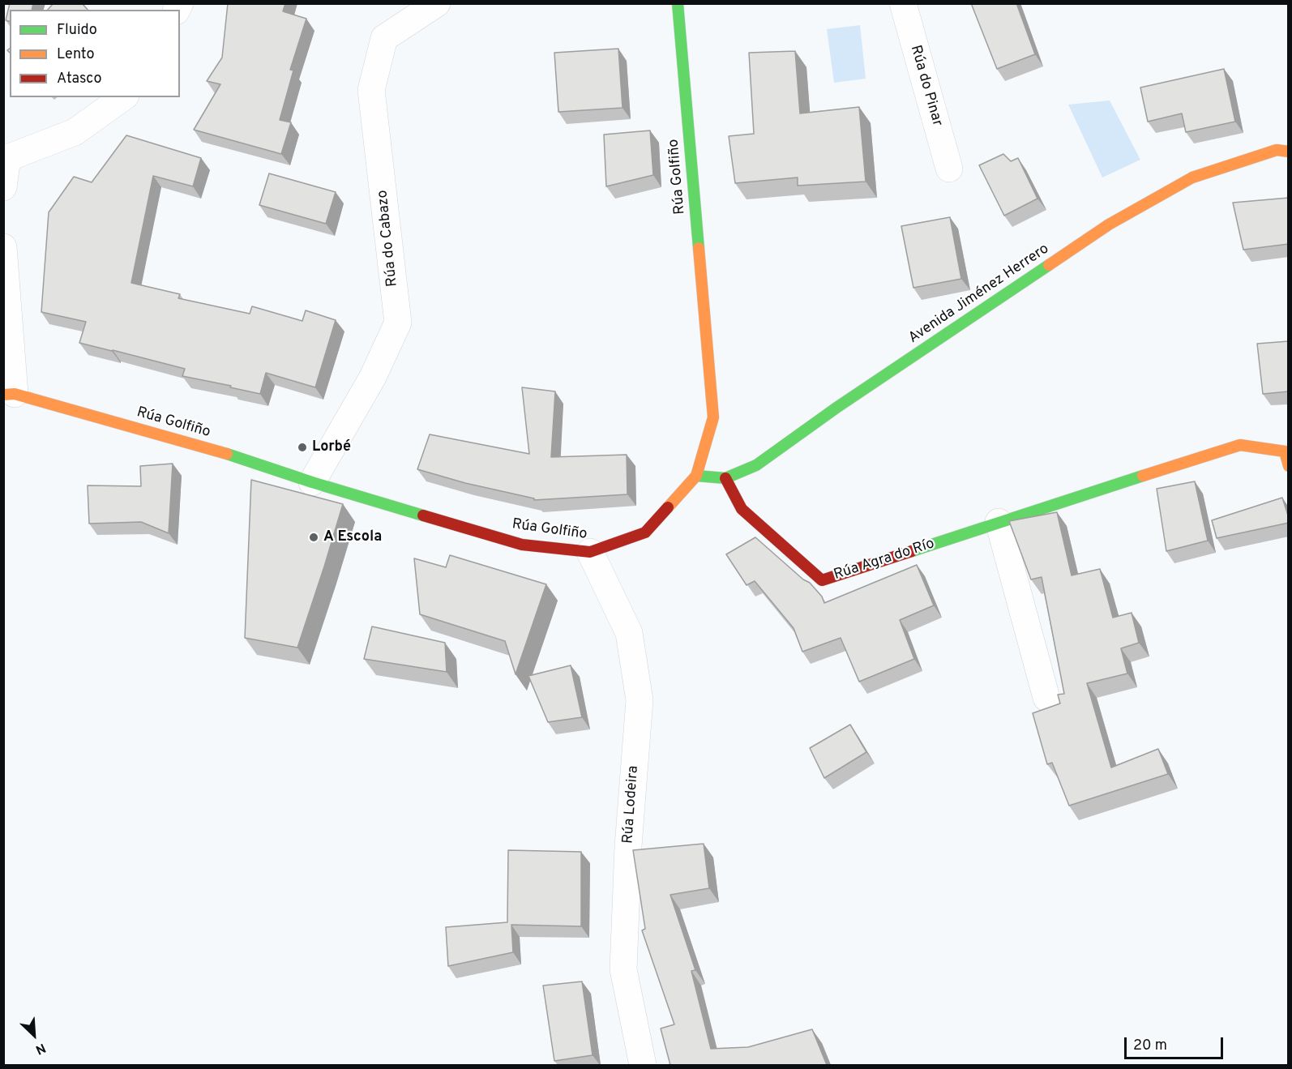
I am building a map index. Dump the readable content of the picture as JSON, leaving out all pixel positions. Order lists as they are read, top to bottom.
{
  "streets": {
    "street": [
      "Rúa do Pinar",
      "Rúa Golfiño",
      "Rúa do Cabazo",
      "Avenida Jiménez Herrero",
      "Rúa Agra do Río",
      "Rúa Lodeira"
    ]
  },
  "crossings": [
    ["Rúa Golfiño", "Rúa do Cabazo"],
    ["Rúa Golfiño", "Avenida Jiménez Herrero"],
    ["Rúa Golfiño", "Rúa Lodeira"],
    ["Avenida Jiménez Herrero", "Rúa Agra do Río"]
  ],
  "places": ["Lorbé", "A Escola"],
  "legend": ["Fluido", "Lento", "Atasco"],
  "scale_bar": "20 m",
  "north": "bottom right"
}
